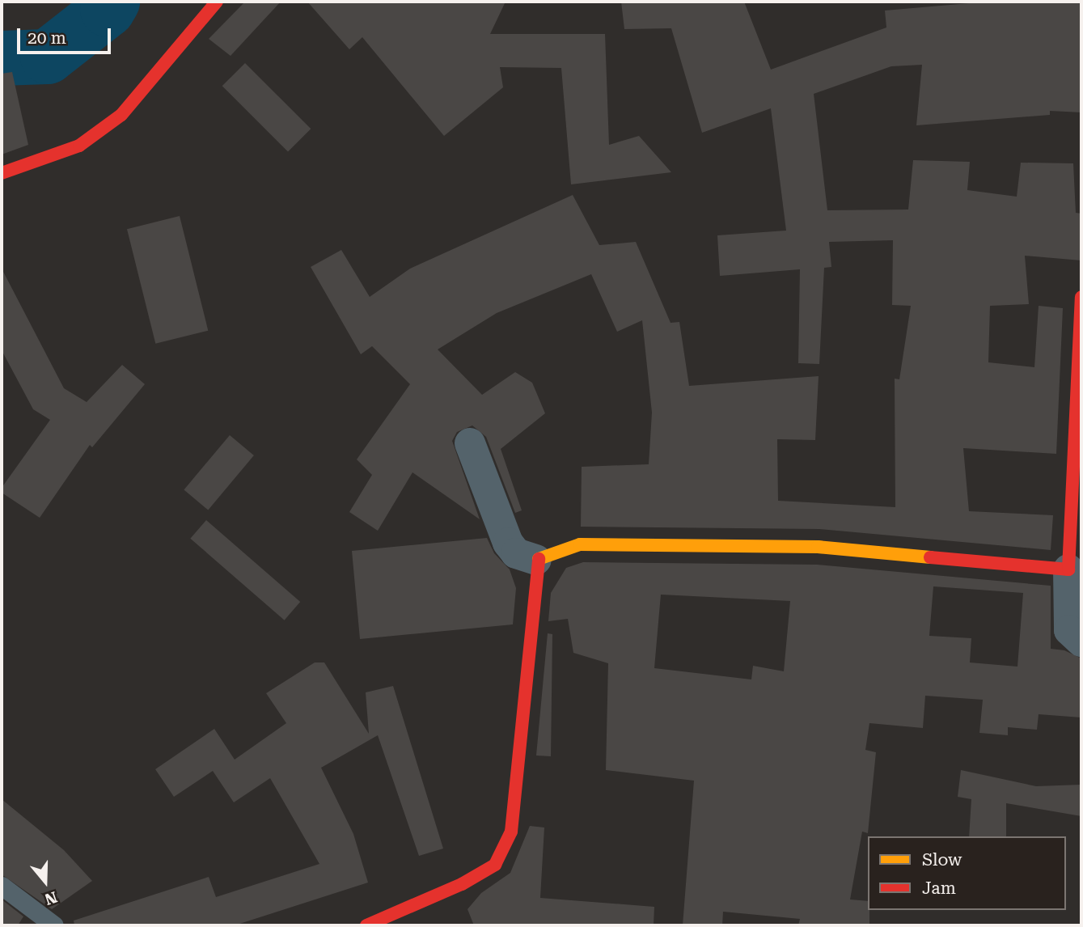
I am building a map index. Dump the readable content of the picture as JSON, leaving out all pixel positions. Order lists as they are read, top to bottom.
{
  "legend": ["Slow", "Jam"],
  "scale_bar": "20 m",
  "north": "bottom"
}
